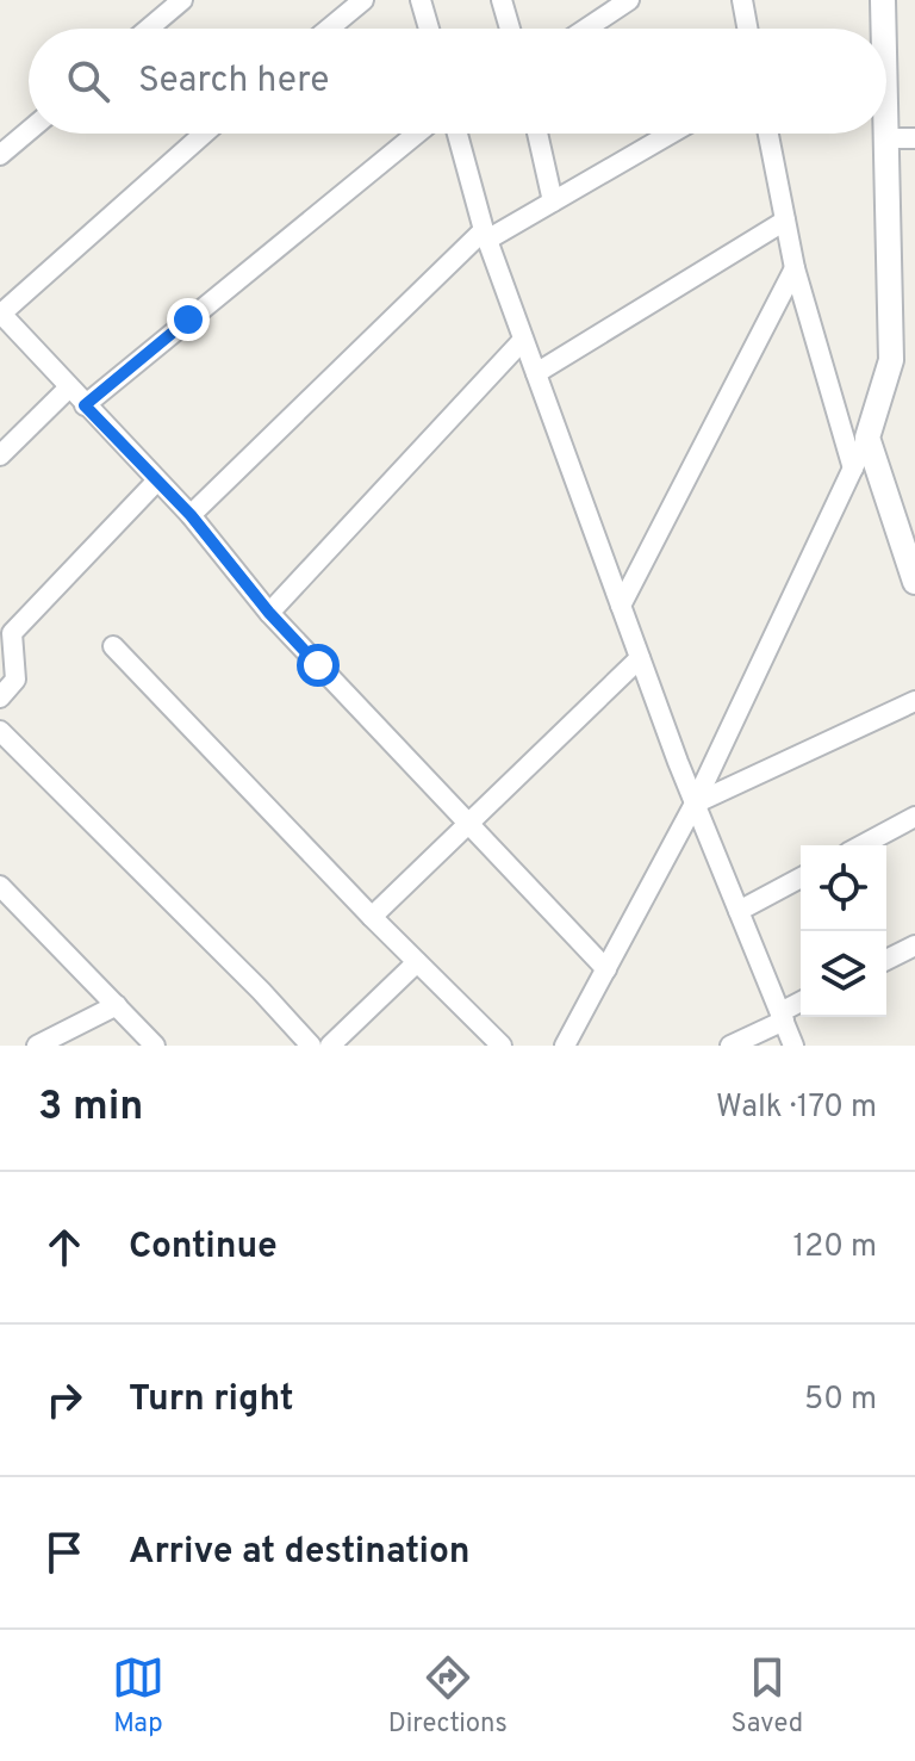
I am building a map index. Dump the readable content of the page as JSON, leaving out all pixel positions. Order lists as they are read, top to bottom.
{
  "page": {
    "search": "Search here",
    "heading": ["3 min", "Walk · 170 m"],
    "list": [
      ["Continue", "120 m"],
      ["Turn right", "50 m"],
      "Arrive at destination"
    ],
    "nav": ["Map", "Directions", "Saved"]
  }
}
